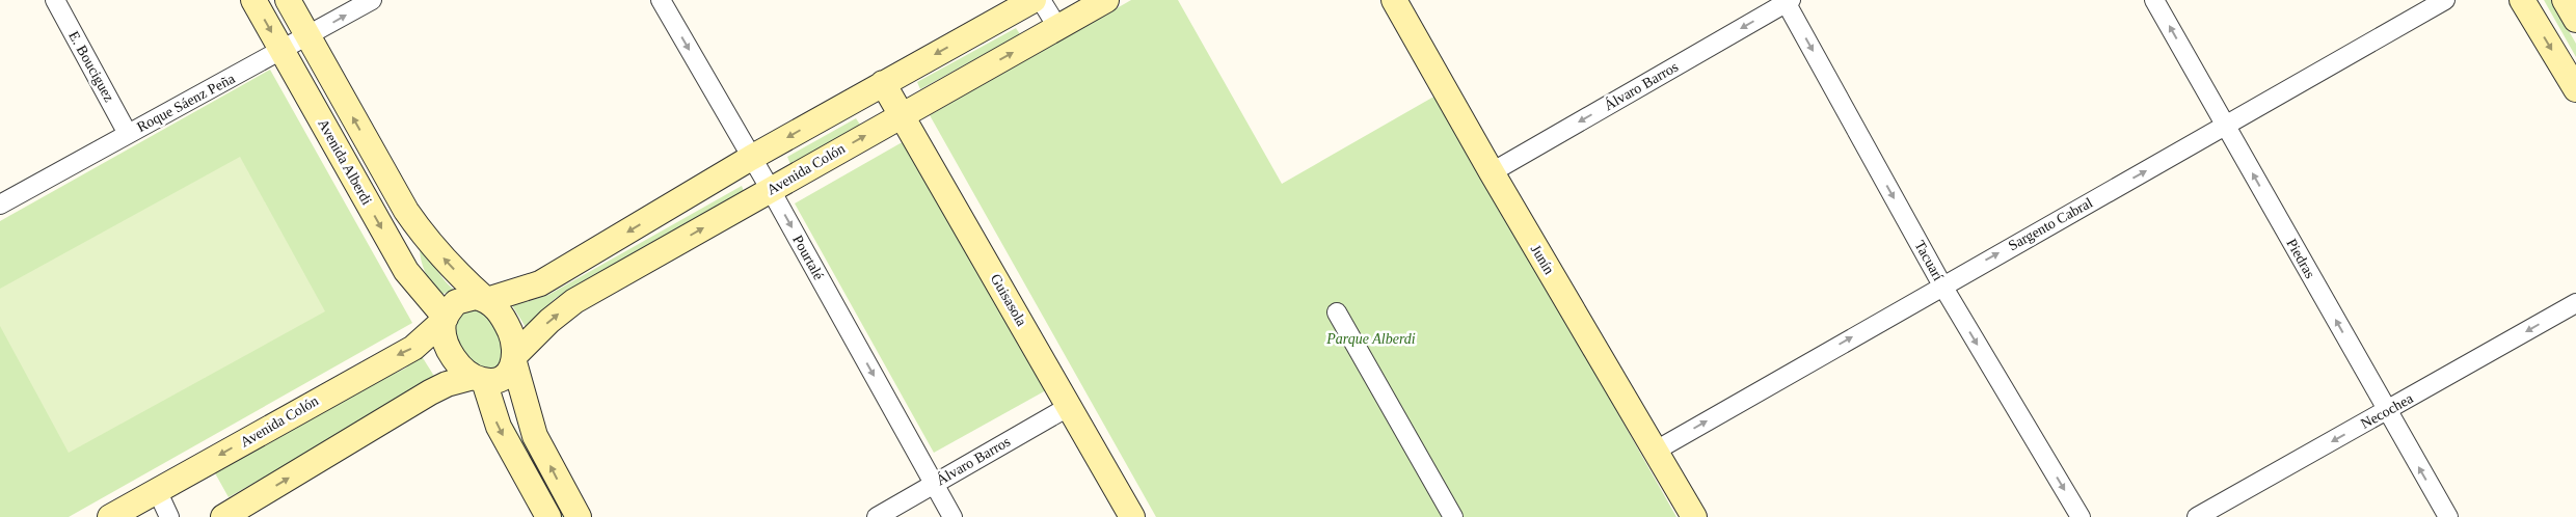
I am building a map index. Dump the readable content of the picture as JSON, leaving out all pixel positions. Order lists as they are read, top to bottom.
{
  "streets": {
    "main road": [
      "Avenida Alberdi",
      "Avenida Colón",
      "Junín",
      "Guisasola"
    ],
    "street": [
      "E. Bouciguez",
      "Álvaro Barros",
      "Roque Sáenz Peña",
      "Sargento Cabral",
      "Pourtalé",
      "Piedras",
      "Tacuarí",
      "Necochea"
    ]
  },
  "crossings": [
    ["E. Bouciguez", "Roque Sáenz Peña"],
    ["Álvaro Barros", "Pourtalé"],
    ["Álvaro Barros", "Junín"],
    ["Álvaro Barros", "Tacuarí"],
    ["Álvaro Barros", "Guisasola"],
    ["Roque Sáenz Peña", "Avenida Alberdi"],
    ["Avenida Alberdi", "Avenida Colón"],
    ["Avenida Colón", "Pourtalé"],
    ["Avenida Colón", "Guisasola"],
    ["Sargento Cabral", "Piedras"],
    ["Sargento Cabral", "Junín"],
    ["Sargento Cabral", "Tacuarí"],
    ["Piedras", "Necochea"]
  ],
  "one_way": [
    "Álvaro Barros",
    "Sargento Cabral",
    "Pourtalé",
    "Piedras",
    "Tacuarí",
    "Necochea"
  ],
  "parks": ["Parque Alberdi"]
}
